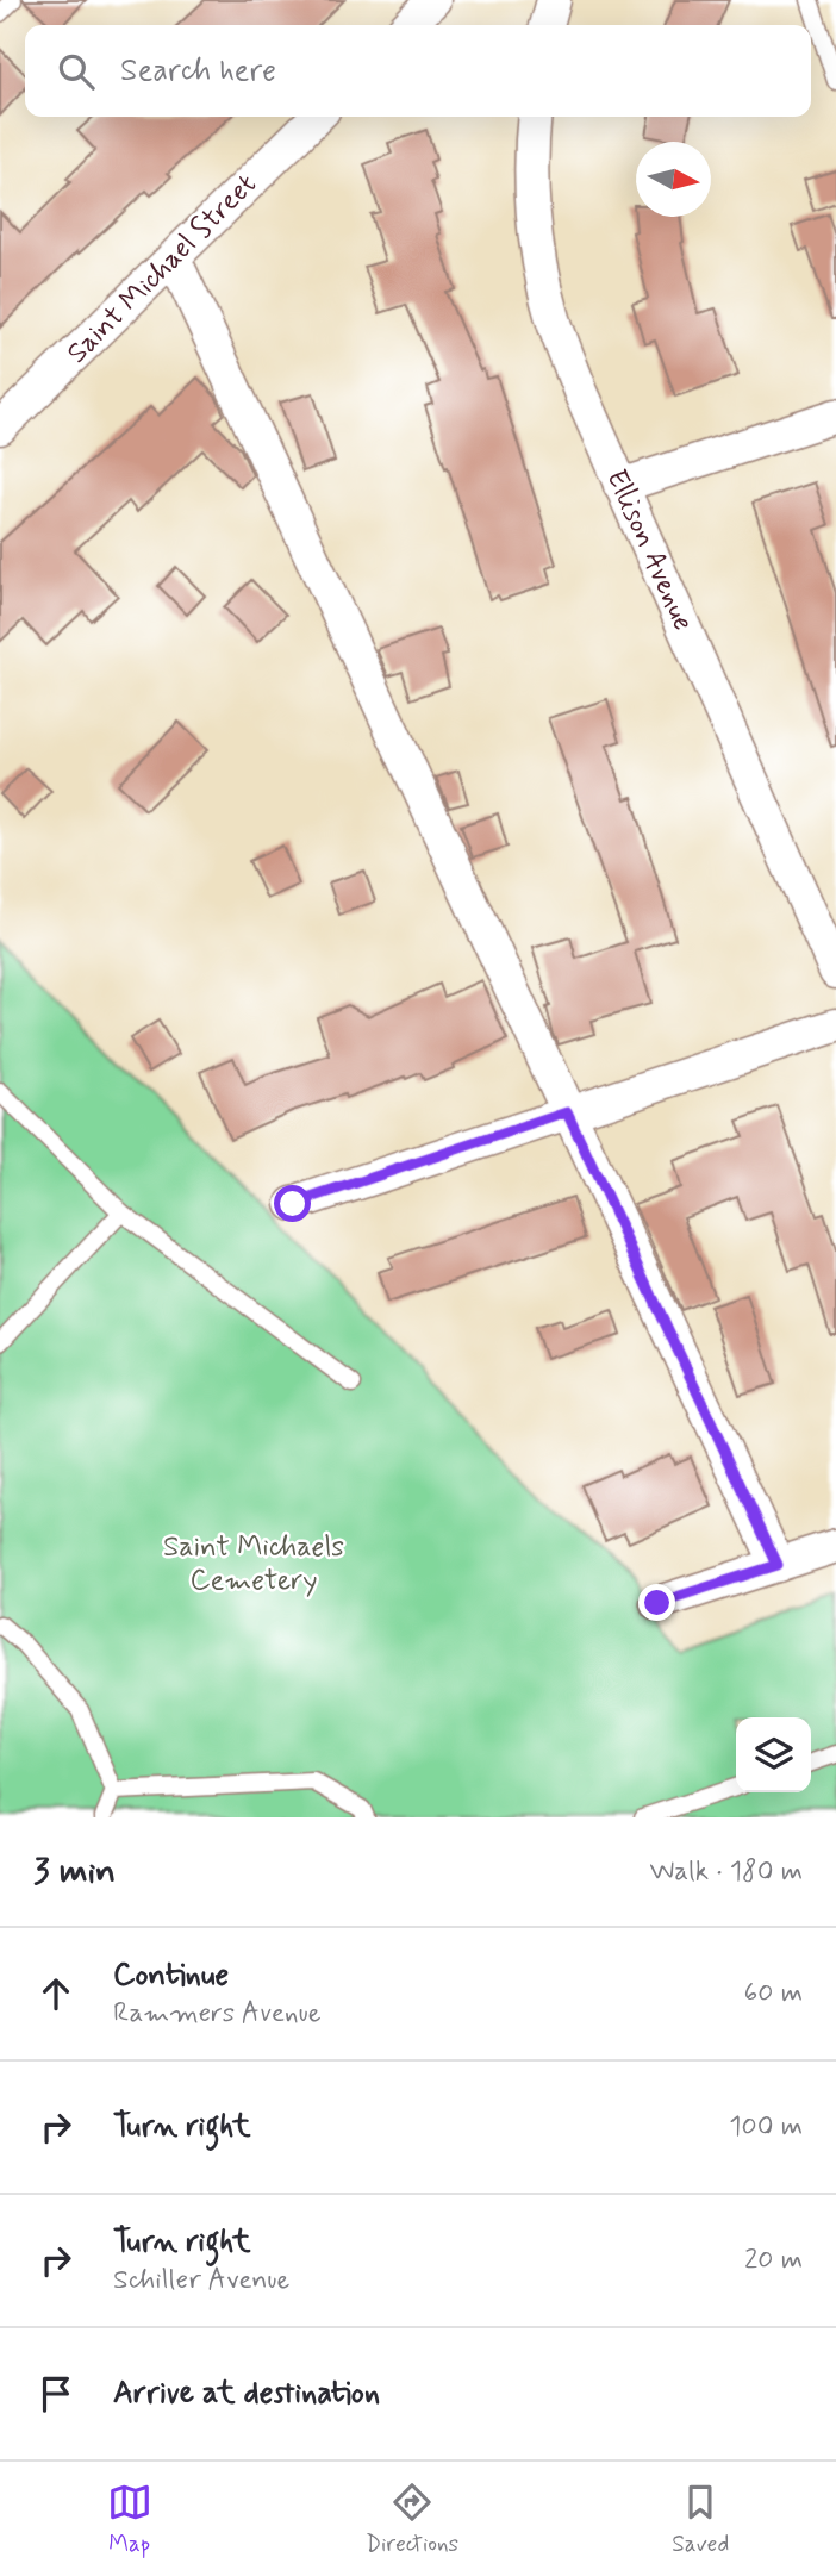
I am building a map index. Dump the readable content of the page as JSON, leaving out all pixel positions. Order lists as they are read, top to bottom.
{
  "streets": {
    "street": ["Saint Michael Street", "Ellison Avenue"]
  },
  "parks": ["Saint Michaels Cemetery"],
  "north": "right",
  "page": {
    "search": "Search here",
    "heading": ["3 min", "Walk · 180 m"],
    "list": [
      ["Continue", "Rammers Avenue", "60 m"],
      ["Turn right", "100 m"],
      ["Turn right", "Schiller Avenue", "20 m"],
      "Arrive at destination"
    ],
    "nav": ["Map", "Directions", "Saved"]
  }
}
